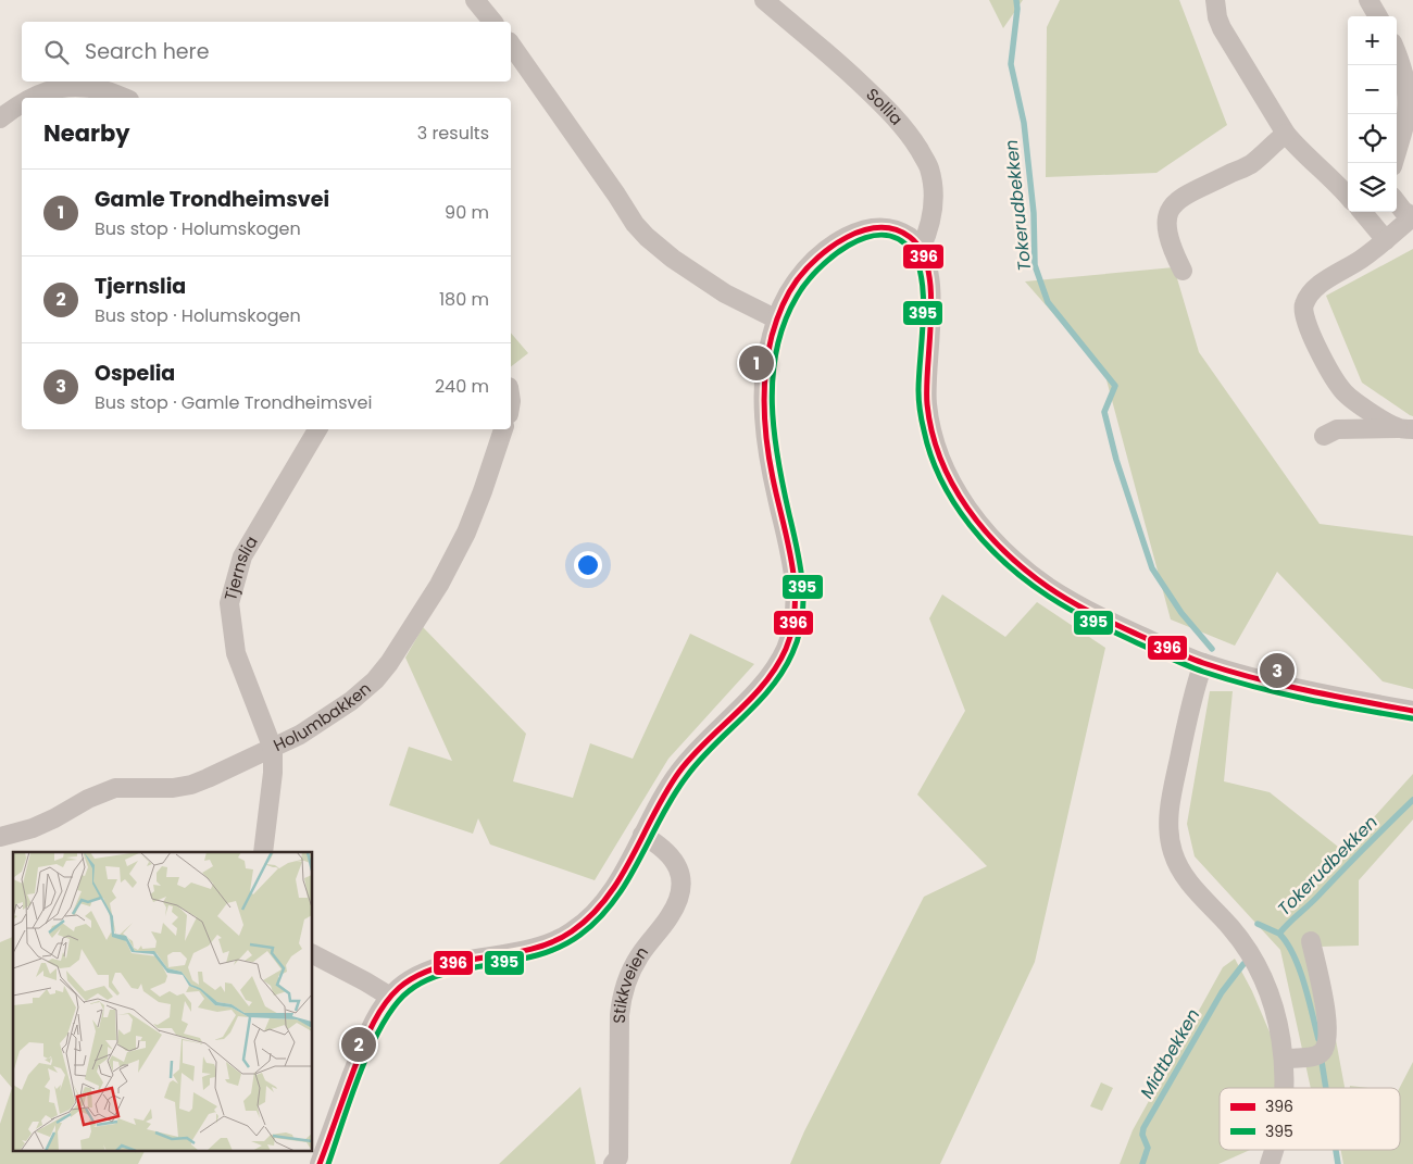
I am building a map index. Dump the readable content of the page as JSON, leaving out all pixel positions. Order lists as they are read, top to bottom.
{
  "streets": {
    "street": [
      "Sollia",
      "Tjernslia",
      "Holumbakken",
      "Stikkveien"
    ]
  },
  "crossings": [
    ["Tjernslia", "Holumbakken"]
  ],
  "water": ["Tokerudbekken", "Midtbekken"],
  "lines": ["transit line 396", "transit line 395"],
  "legend": ["396", "395"],
  "page": {
    "map_buttons": ["+", "−"],
    "search": "Search here",
    "heading": ["Nearby", "3 results"],
    "list": [
      {
        "mark": "1",
        "name": "Gamle Trondheimsvei",
        "note": "Bus stop · Holumskogen",
        "value": "90 m"
      },
      {
        "mark": "2",
        "name": "Tjernslia",
        "note": "Bus stop · Holumskogen",
        "value": "180 m"
      },
      {
        "mark": "3",
        "name": "Ospelia",
        "note": "Bus stop · Gamle Trondheimsvei",
        "value": "240 m"
      }
    ],
    "pins": ["1", "3", "2"]
  }
}
